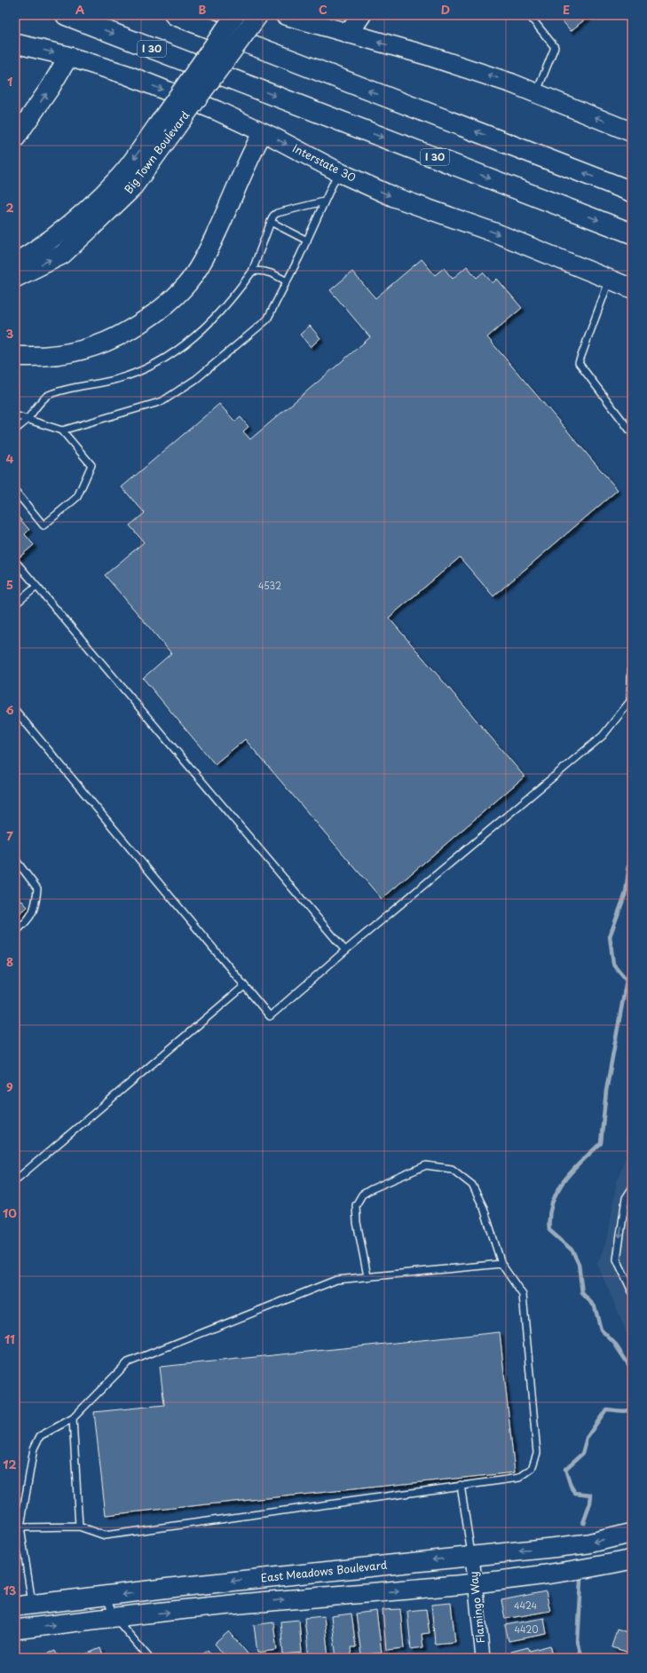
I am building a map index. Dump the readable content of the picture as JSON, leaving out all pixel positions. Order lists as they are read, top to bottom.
{
  "streets": {
    "highway": ["I 30"],
    "main road": ["Big Town Boulevard", "Interstate 30", "East Meadows Boulevard"],
    "street": ["Flamingo Way"]
  },
  "crossings": [
    ["East Meadows Boulevard", "Flamingo Way"]
  ],
  "house_numbers": ["4532", "4424", "4420"],
  "grid": {
    "columns": [
      "A",
      "B",
      "C",
      "D",
      "E"
    ],
    "rows": [
      "1",
      "2",
      "3",
      "4",
      "5",
      "6",
      "7",
      "8",
      "9",
      "10",
      "11",
      "12",
      "13"
    ]
  }
}
